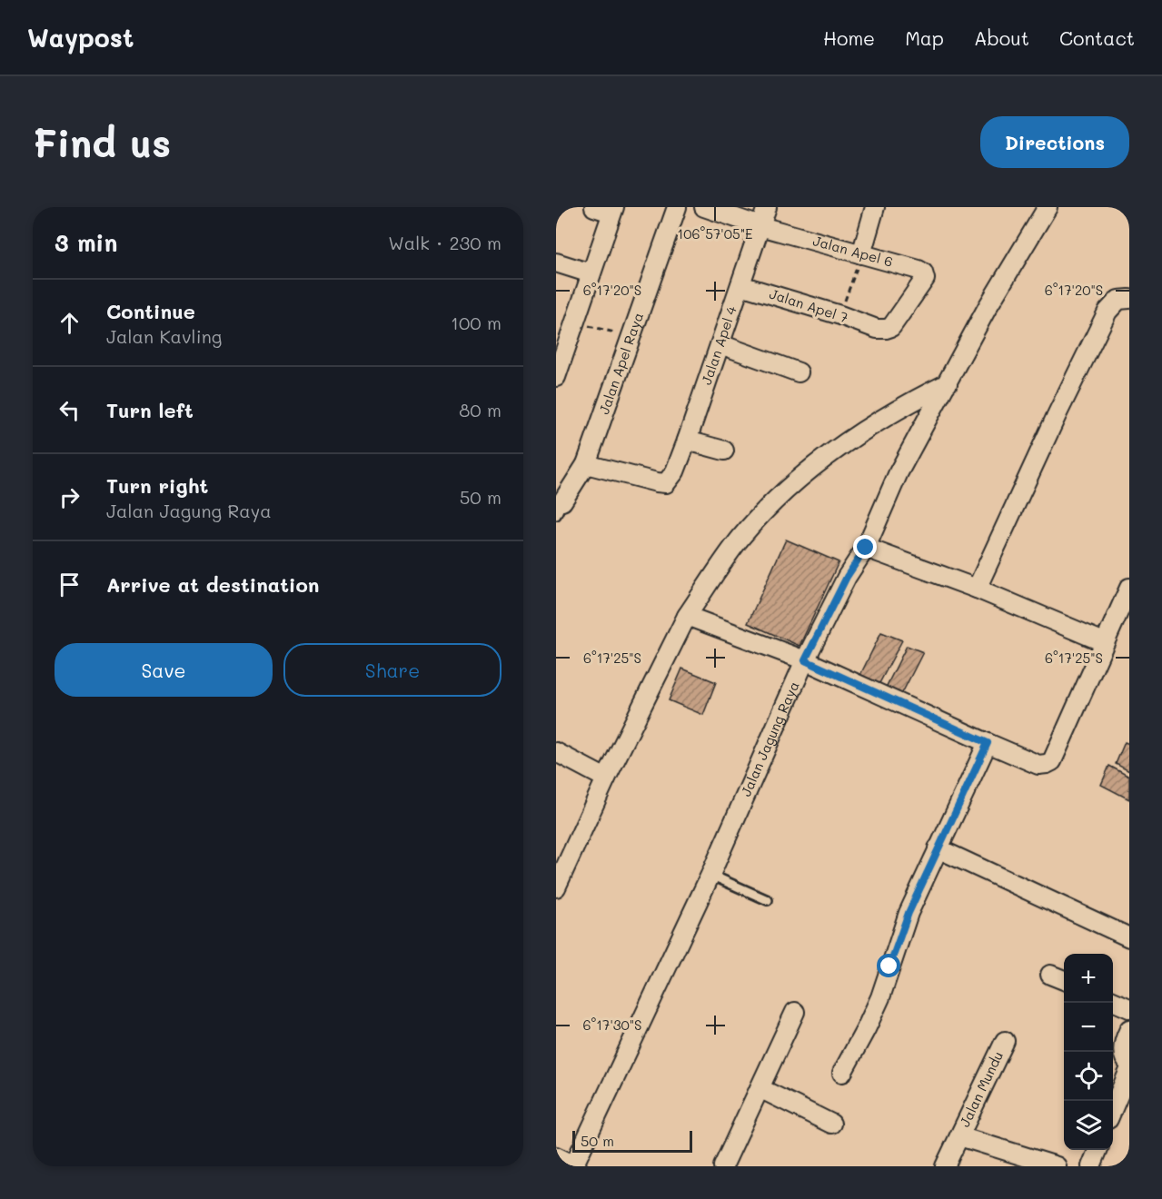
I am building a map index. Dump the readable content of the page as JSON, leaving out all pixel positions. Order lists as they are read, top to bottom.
{
  "streets": {
    "street": [
      "Jalan Apel 6",
      "Jalan Apel 7",
      "Jalan Apel 4",
      "Jalan Apel Raya",
      "Jalan Jagung Raya",
      "Jalan Mundu"
    ]
  },
  "crossings": [
    ["Jalan Apel 6", "Jalan Apel 7"],
    ["Jalan Apel 6", "Jalan Apel 4"],
    ["Jalan Apel 7", "Jalan Apel 4"],
    ["Jalan Apel 4", "Jalan Apel Raya"]
  ],
  "scale_bar": "50 m",
  "page": {
    "header": "Waypost",
    "nav": [
      "Home",
      "Map",
      "About",
      "Contact"
    ],
    "buttons": [
      "Directions",
      ["Save", "Share"]
    ],
    "title": "Find us",
    "heading": ["3 min", "Walk · 230 m"],
    "list": [
      ["Continue", "Jalan Kavling", "100 m"],
      ["Turn left", "80 m"],
      ["Turn right", "Jalan Jagung Raya", "50 m"],
      "Arrive at destination"
    ],
    "map_buttons": ["+", "−"],
    "scale": "50 m"
  },
  "coordinates": [
    "106°57'05\"E",
    "6°17'20\"S",
    "6°17'25\"S",
    "6°17'30\"S"
  ]
}
